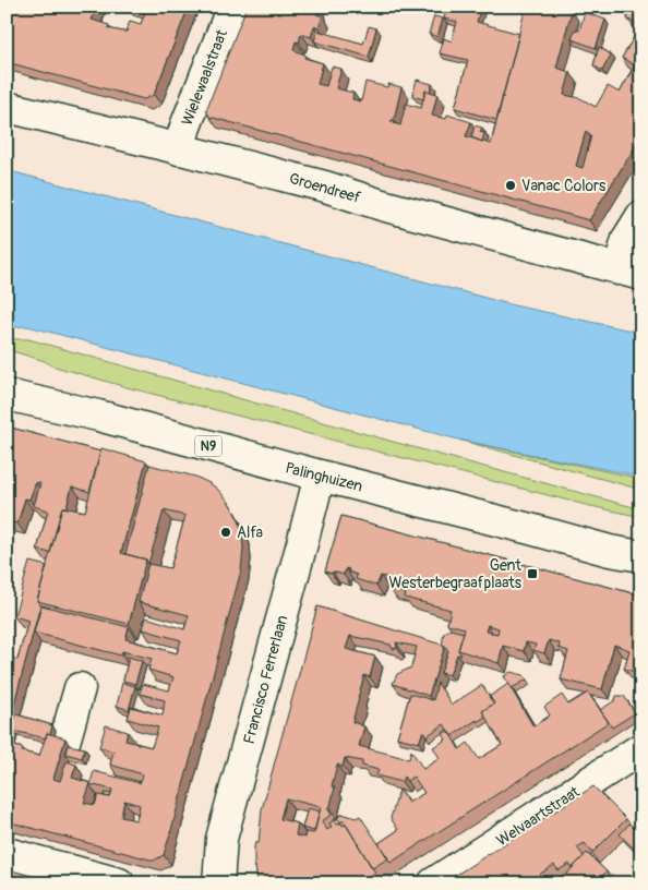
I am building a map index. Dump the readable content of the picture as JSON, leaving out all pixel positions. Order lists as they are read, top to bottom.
{
  "streets": {
    "street": [
      "Wielewaalstraat",
      "Groendreef",
      "N9",
      "Palinghuizen",
      "Francisco Ferrerlaan",
      "Welvaartstraat"
    ]
  },
  "crossings": [
    ["Wielewaalstraat", "Groendreef"],
    ["Palinghuizen", "Francisco Ferrerlaan"]
  ],
  "places": {
    "other": ["Vanac Colors", "Alfa"],
    "transit": ["Gent Westerbegraafplaats"]
  }
}
